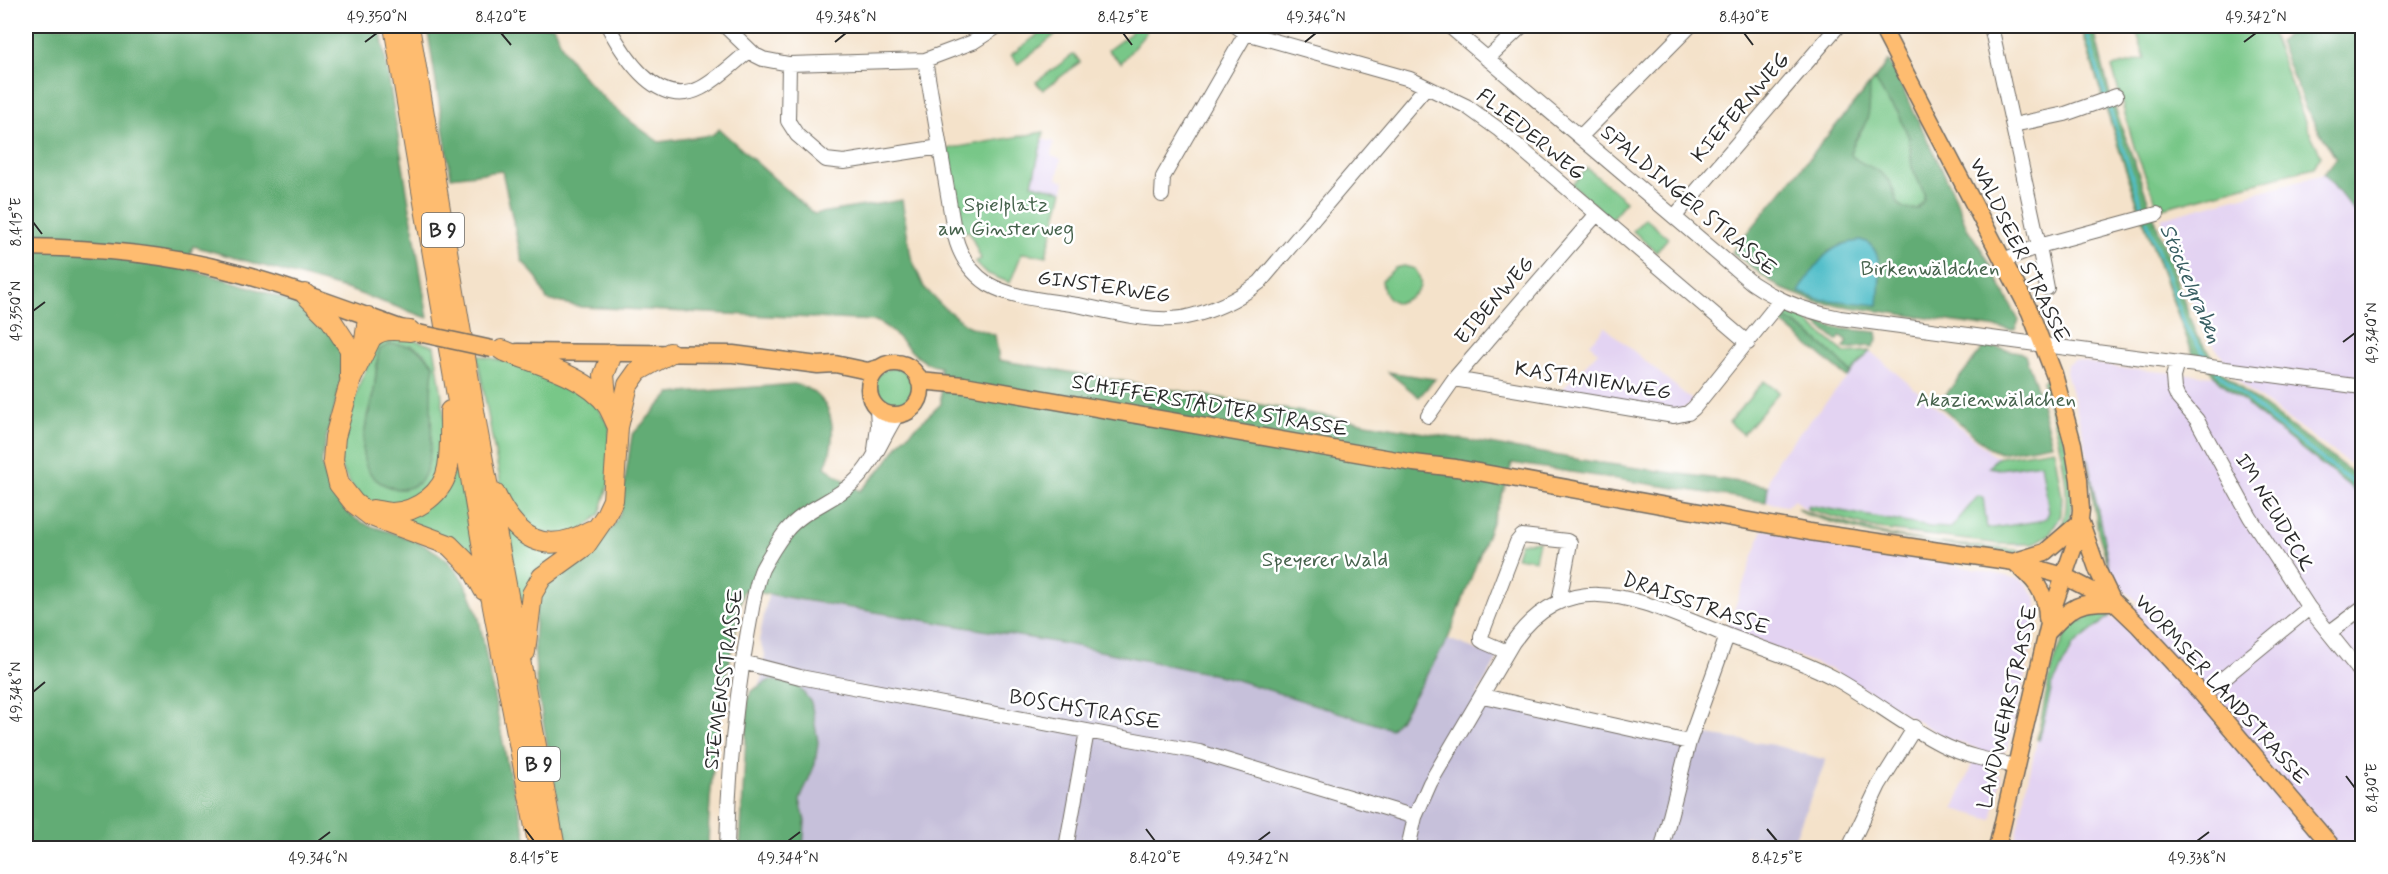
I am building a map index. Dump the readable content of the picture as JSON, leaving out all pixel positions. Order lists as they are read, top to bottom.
{
  "streets": {
    "highway": ["B 9"],
    "main road": [
      "WALDSEER STRASSE",
      "SCHIFFERSTADTER STRASSE",
      "WORMSER LANDSTRASSE",
      "LANDWEHRSTRASSE"
    ],
    "street": [
      "KIEFERNWEG",
      "FLIEDERWEG",
      "SPALDINGER STRASSE",
      "GINSTERWEG",
      "EIBENWEG",
      "KASTANIENWEG",
      "IM NEUDECK",
      "DRAISSTRASSE",
      "SIEMENSSTRASSE",
      "BOSCHSTRASSE"
    ]
  },
  "crossings": [
    ["KIEFERNWEG", "SPALDINGER STRASSE"],
    ["FLIEDERWEG", "GINSTERWEG"],
    ["FLIEDERWEG", "EIBENWEG"],
    ["FLIEDERWEG", "KASTANIENWEG"],
    ["SPALDINGER STRASSE", "WALDSEER STRASSE"],
    ["SPALDINGER STRASSE", "KASTANIENWEG"],
    ["SPALDINGER STRASSE", "IM NEUDECK"],
    ["WALDSEER STRASSE", "SCHIFFERSTADTER STRASSE"],
    ["WALDSEER STRASSE", "WORMSER LANDSTRASSE"],
    ["WALDSEER STRASSE", "LANDWEHRSTRASSE"],
    ["EIBENWEG", "KASTANIENWEG"],
    ["SCHIFFERSTADTER STRASSE", "SIEMENSSTRASSE"],
    ["SCHIFFERSTADTER STRASSE", "WORMSER LANDSTRASSE"],
    ["SCHIFFERSTADTER STRASSE", "LANDWEHRSTRASSE"],
    ["DRAISSTRASSE", "LANDWEHRSTRASSE"],
    ["DRAISSTRASSE", "BOSCHSTRASSE"],
    ["SIEMENSSTRASSE", "BOSCHSTRASSE"],
    ["WORMSER LANDSTRASSE", "LANDWEHRSTRASSE"]
  ],
  "water": ["Stöckelgraben"],
  "parks": [
    "Spielplatz am Ginsterweg",
    "Birkenwäldchen",
    "Akazienwäldchen",
    "Speyerer Wald"
  ],
  "coordinates": [
    "49.350°N",
    "8.420°E",
    "49.348°N",
    "8.425°E",
    "49.346°N",
    "8.430°E",
    "49.342°N",
    "8.415°E",
    "49.340°N",
    "49.344°N",
    "49.338°N"
  ]
}
